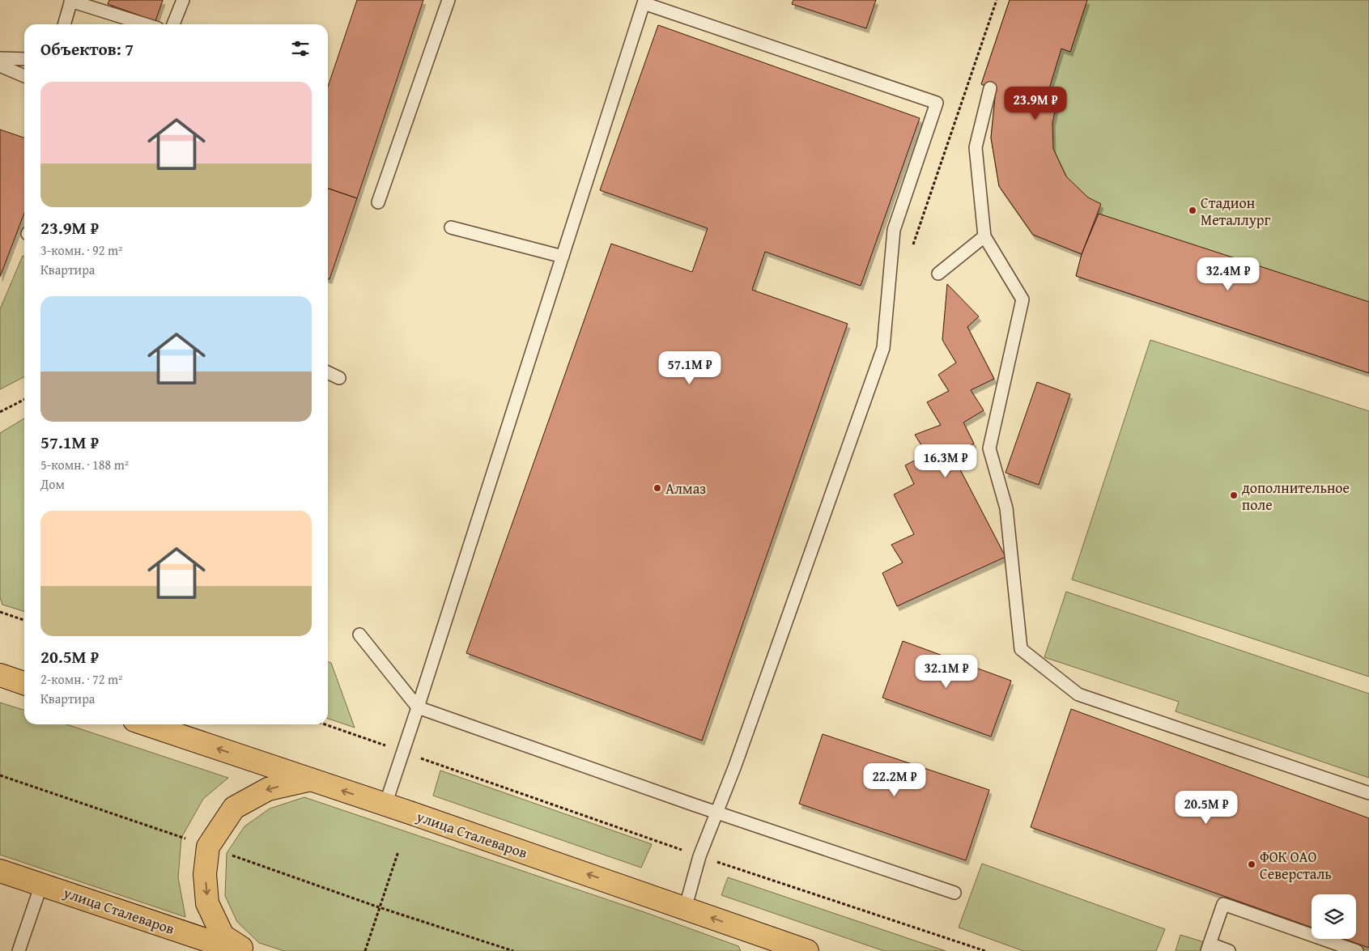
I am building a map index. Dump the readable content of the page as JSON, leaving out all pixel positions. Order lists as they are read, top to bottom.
{
  "streets": {
    "main road": ["улица Сталеваров"]
  },
  "one_way": ["улица Сталеваров"],
  "places": [
    "Стадион Металлург",
    "Алмаз",
    "дополнительное поле",
    "ФОК ОАО Северсталь"
  ],
  "page": {
    "heading": "Объектов: 7",
    "list": [
      {
        "name": "23.9M ₽",
        "note": "3-комн. · 92 m² · Квартира"
      },
      {
        "name": "57.1M ₽",
        "note": "5-комн. · 188 m² · Дом"
      },
      {
        "name": "20.5M ₽",
        "note": "2-комн. · 72 m² · Квартира"
      }
    ],
    "price": [
      "23.9M ₽",
      "32.4M ₽",
      "57.1M ₽",
      "16.3M ₽",
      "32.1M ₽",
      "22.2M ₽",
      "20.5M ₽"
    ]
  }
}
